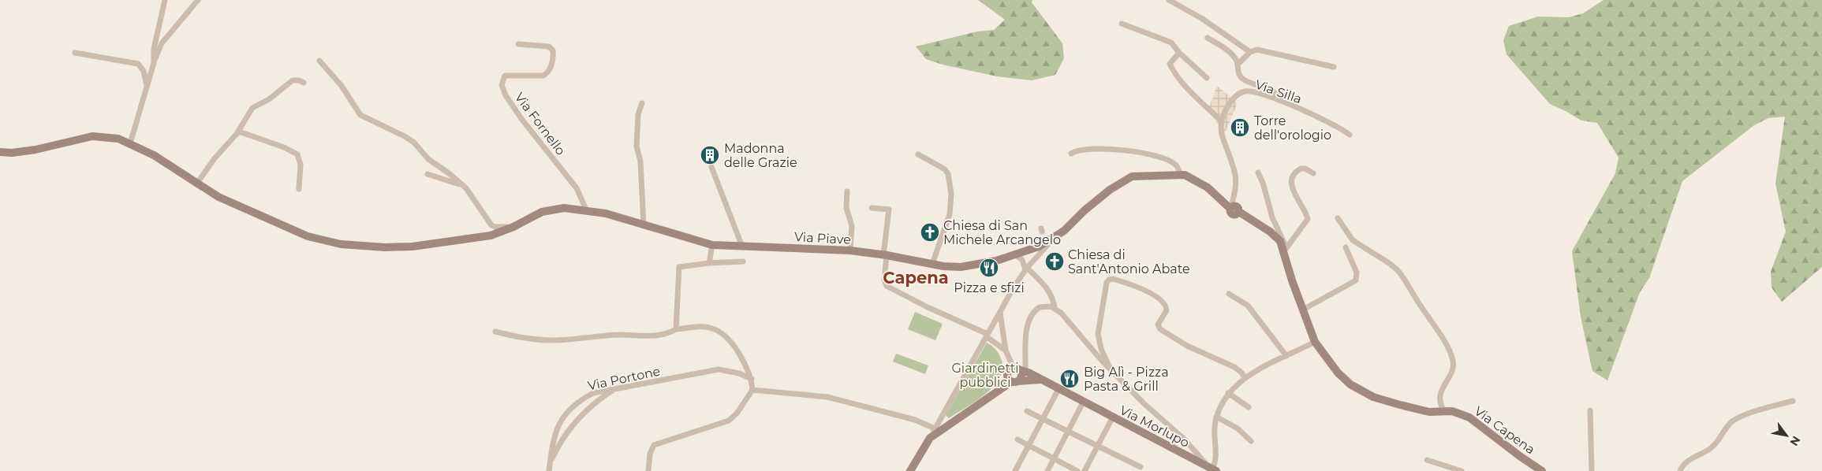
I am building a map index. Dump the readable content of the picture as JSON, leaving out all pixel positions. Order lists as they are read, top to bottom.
{
  "streets": {
    "main road": ["Via Piave", "Via Morlupo", "Via Capena"],
    "street": ["Via Silla", "Via Fornello", "Via Portone"]
  },
  "crossings": [
    ["Via Fornello", "Via Piave"]
  ],
  "districts": ["Capena"],
  "parks": ["Giardinetti pubblici"],
  "places": {
    "building": ["Torre dell'orologio", "Madonna delle Grazie"],
    "church": ["Chiesa di San Michele Arcangelo", "Chiesa di Sant'Antonio Abate"],
    "restaurant": ["Pizza e sfizi", "Big Alì - Pizza Pasta & Grill"]
  },
  "north": "bottom right"
}
